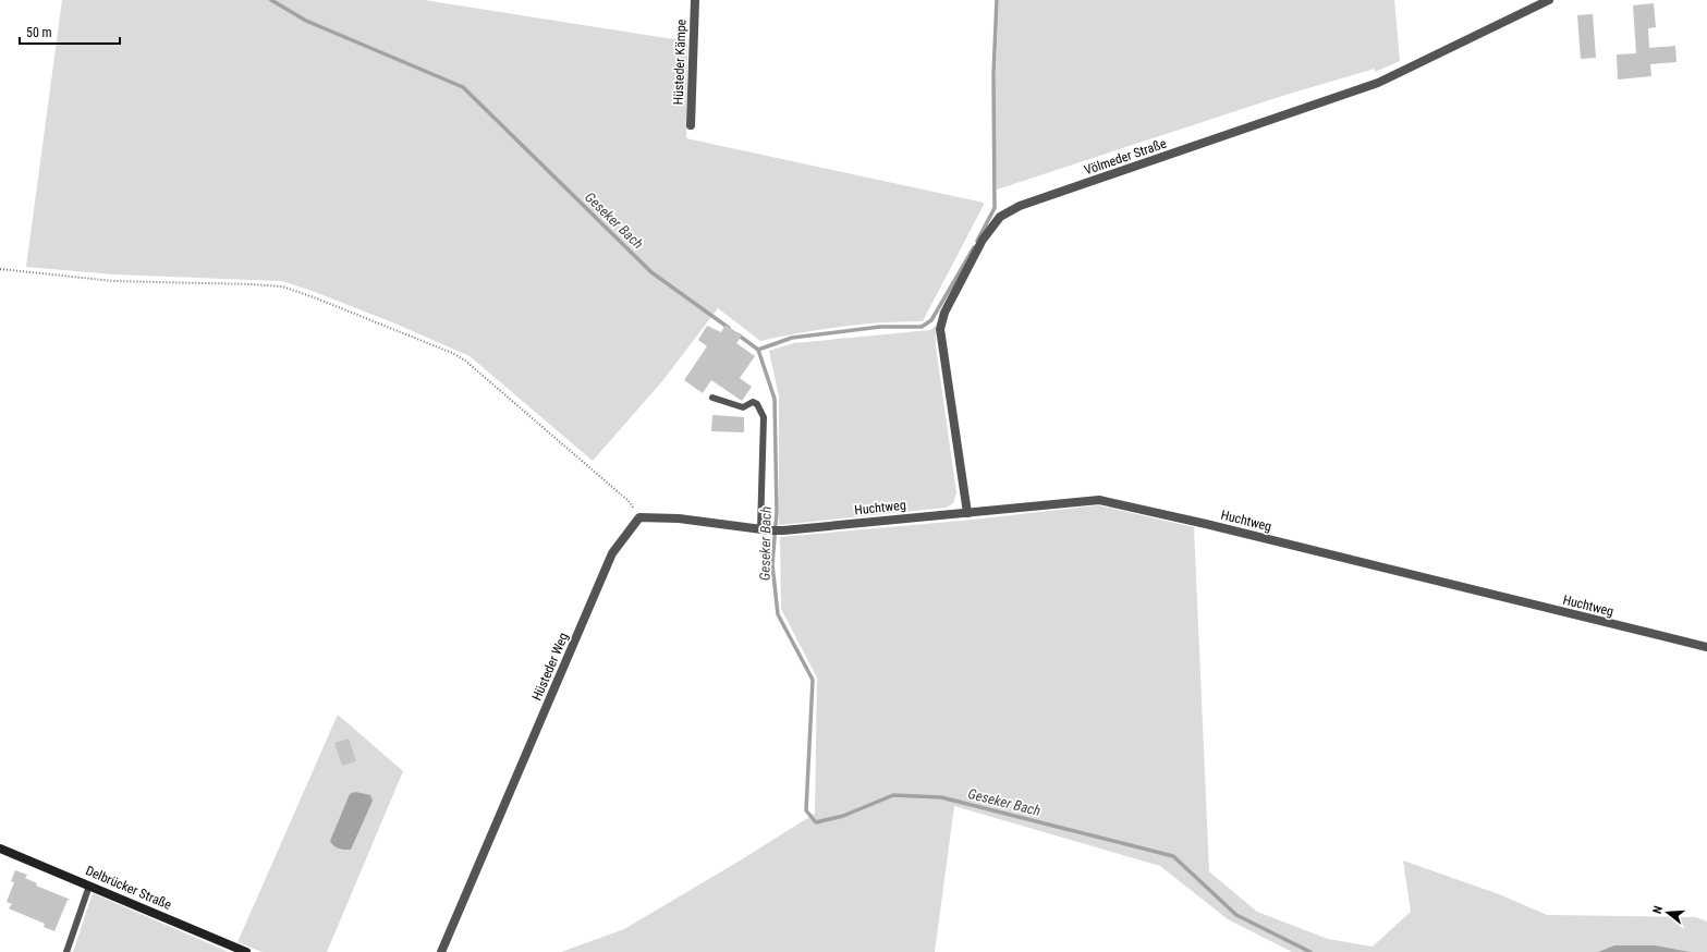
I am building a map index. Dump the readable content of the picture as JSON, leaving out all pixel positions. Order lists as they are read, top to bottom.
{
  "streets": {
    "main road": ["Delbrücker Straße"],
    "street": [
      "Hüsteder Kämpe",
      "Völmeder Straße",
      "Huchtweg",
      "Hüsteder Weg"
    ]
  },
  "crossings": [
    ["Völmeder Straße", "Huchtweg"]
  ],
  "water": ["Geseker Bach"],
  "scale_bar": "50 m",
  "north": "left"
}
